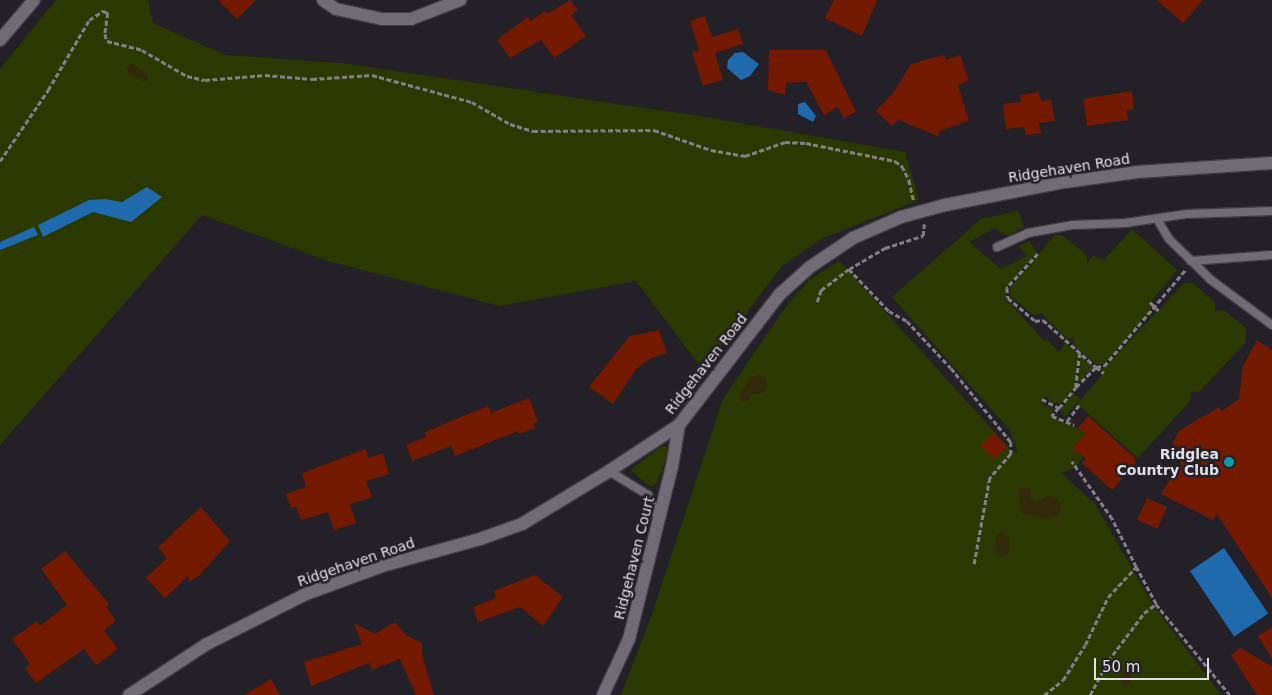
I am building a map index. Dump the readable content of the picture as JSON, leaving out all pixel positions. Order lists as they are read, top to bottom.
{
  "streets": {
    "street": ["Ridgehaven Road", "Ridgehaven Court"]
  },
  "crossings": [
    ["Ridgehaven Road", "Ridgehaven Court"]
  ],
  "places": ["Ridglea Country Club"],
  "scale_bar": "50 m"
}
